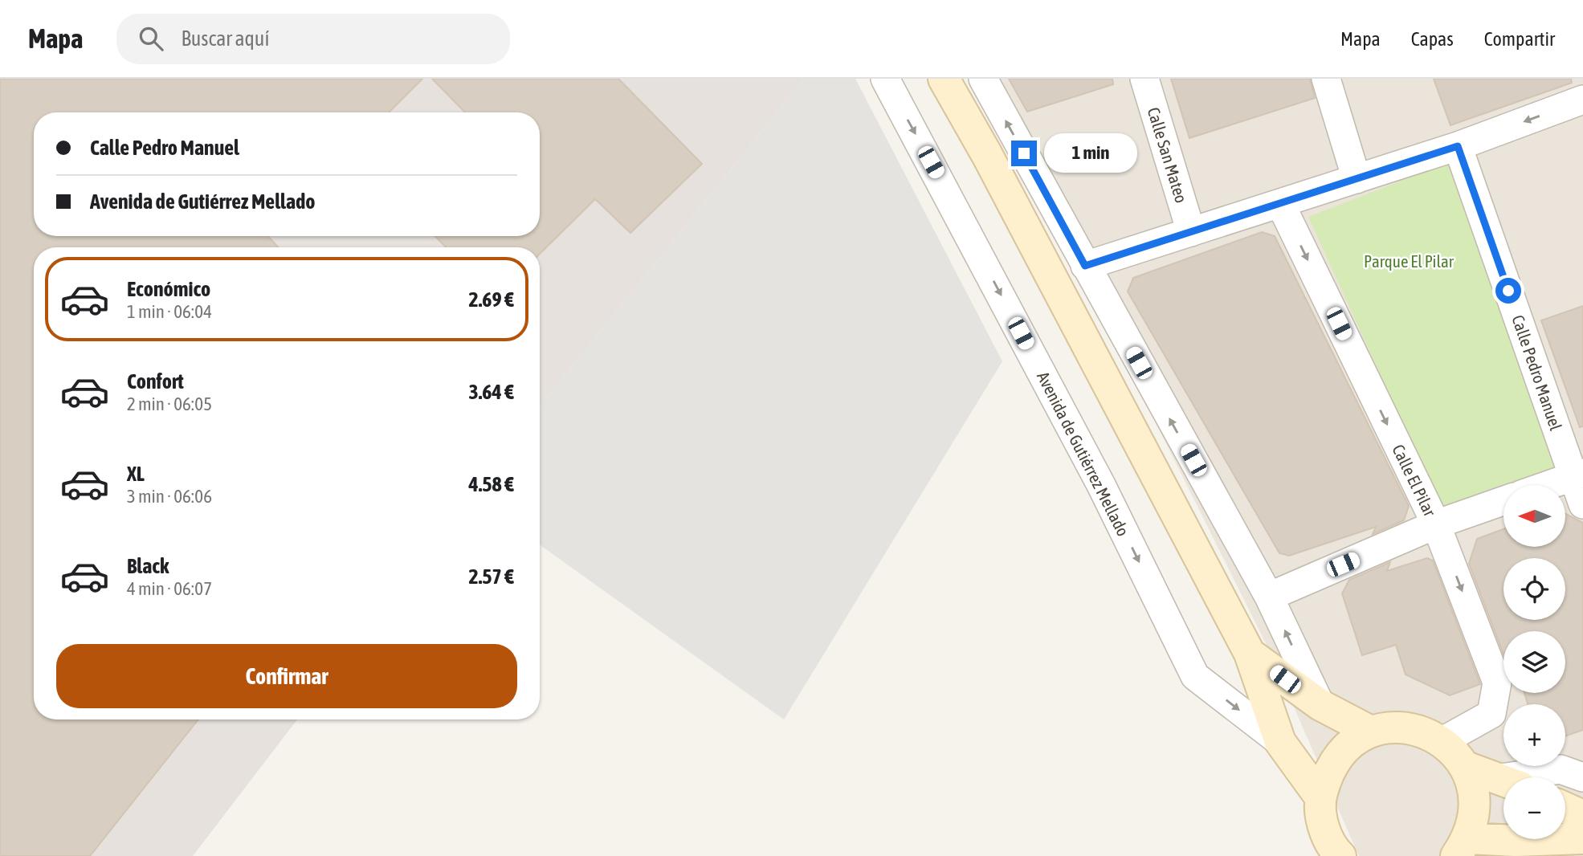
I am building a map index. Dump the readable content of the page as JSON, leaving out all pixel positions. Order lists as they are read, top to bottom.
{
  "streets": {
    "street": [
      "Calle San Mateo",
      "Calle Pedro Manuel",
      "Avenida de Gutiérrez Mellado",
      "Calle El Pilar"
    ]
  },
  "parks": ["Parque El Pilar"],
  "north": "left",
  "page": {
    "header": "Mapa",
    "search": "Buscar aquí",
    "nav": ["Mapa", "Capas", "Compartir"],
    "banner": ["Calle Pedro Manuel", "Avenida de Gutiérrez Mellado"],
    "bubble": "1 min",
    "list": [
      {
        "name": "Económico",
        "note": "1 min · 06:04",
        "value": "2.69 €"
      },
      {
        "name": "Confort",
        "note": "2 min · 06:05",
        "value": "3.64 €"
      },
      {
        "name": "XL",
        "note": "3 min · 06:06",
        "value": "4.58 €"
      },
      {
        "name": "Black",
        "note": "4 min · 06:07",
        "value": "2.57 €"
      }
    ],
    "map_buttons": ["+", "−"],
    "buttons": "Confirmar"
  }
}
